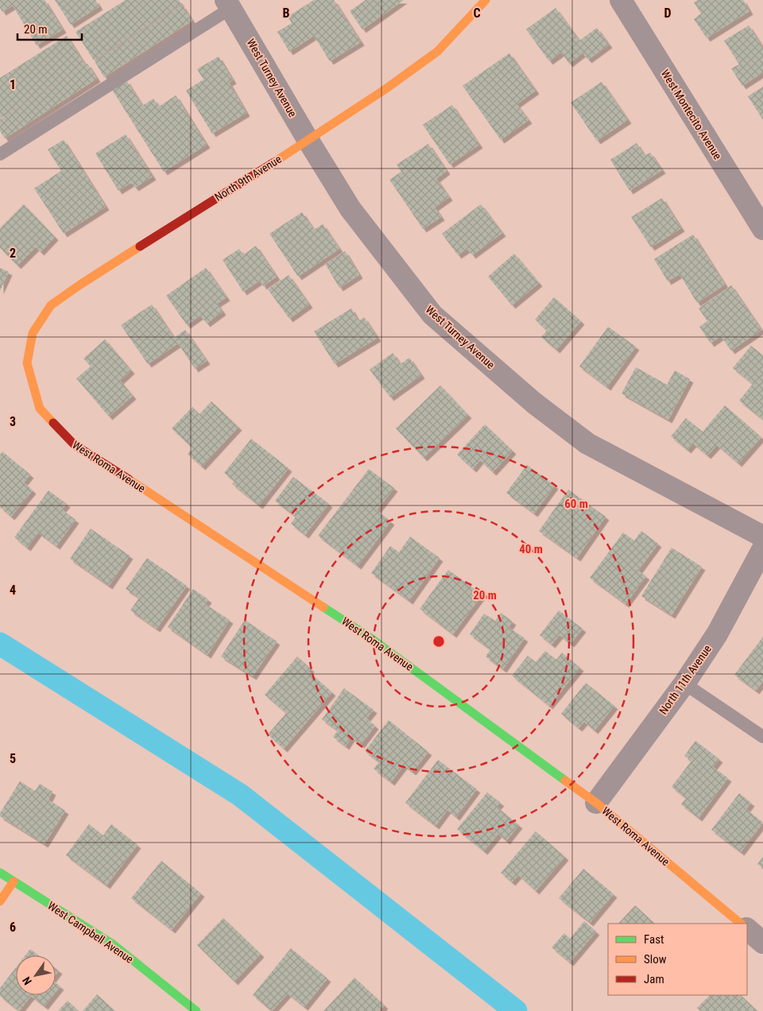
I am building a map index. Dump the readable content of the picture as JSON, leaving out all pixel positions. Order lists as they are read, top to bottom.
{
  "streets": {
    "street": [
      "West Turney Avenue",
      "West Montecito Avenue",
      "North 9th Avenue",
      "West Roma Avenue",
      "North 11th Avenue",
      "West Campbell Avenue"
    ]
  },
  "crossings": [
    ["West Turney Avenue", "North 9th Avenue"],
    ["North 9th Avenue", "West Roma Avenue"],
    ["West Roma Avenue", "North 11th Avenue"]
  ],
  "legend": ["Fast", "Slow", "Jam"],
  "scale_bar": "20 m",
  "north": "bottom left",
  "grid": {
    "columns": ["B", "C", "D"],
    "rows": [
      "1",
      "2",
      "3",
      "4",
      "5",
      "6"
    ]
  },
  "rings": ["60 m", "40 m", "20 m"]
}
